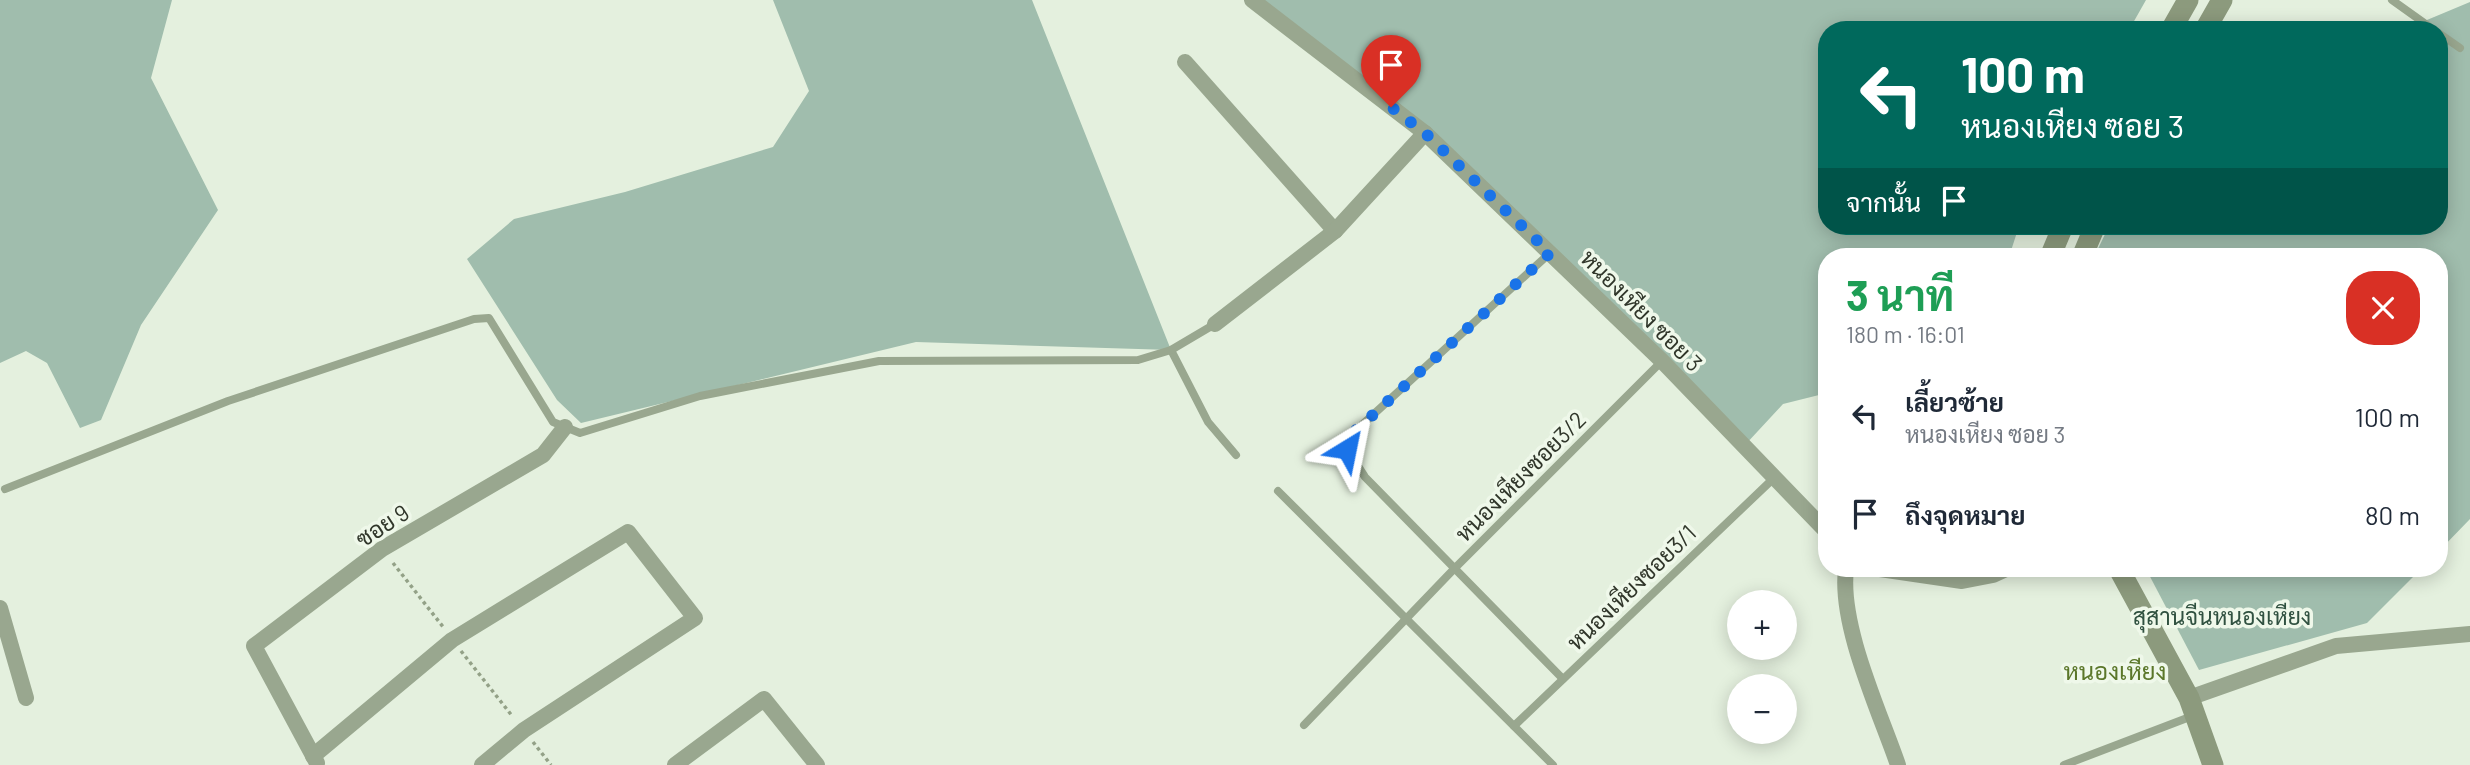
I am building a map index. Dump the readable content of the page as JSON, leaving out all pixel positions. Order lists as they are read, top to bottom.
{
  "streets": {
    "street": ["หนองเหียง ซอย 3", "ซอย 9"],
    "lane": ["หนองเหียงซอย3/2", "หนองเหียงซอย3/1"]
  },
  "crossings": [
    ["หนองเหียง ซอย 3", "หนองเหียงซอย3/2"],
    ["หนองเหียง ซอย 3", "หนองเหียงซอย3/1"]
  ],
  "districts": ["หนองเหียง"],
  "parks": ["สุสานจีนหนองเหียง"],
  "page": {
    "turn": ["100 m", "หนองเหียง ซอย 3"],
    "then": "จากนั้น",
    "heading": ["3 นาที", "180 m · 16:01"],
    "list": [
      {
        "name": "เลี้ยวซ้าย",
        "note": "หนองเหียง ซอย 3",
        "value": "100 m"
      },
      {
        "name": "ถึงจุดหมาย",
        "value": "80 m"
      }
    ],
    "map_buttons": ["+", "−"]
  }
}
